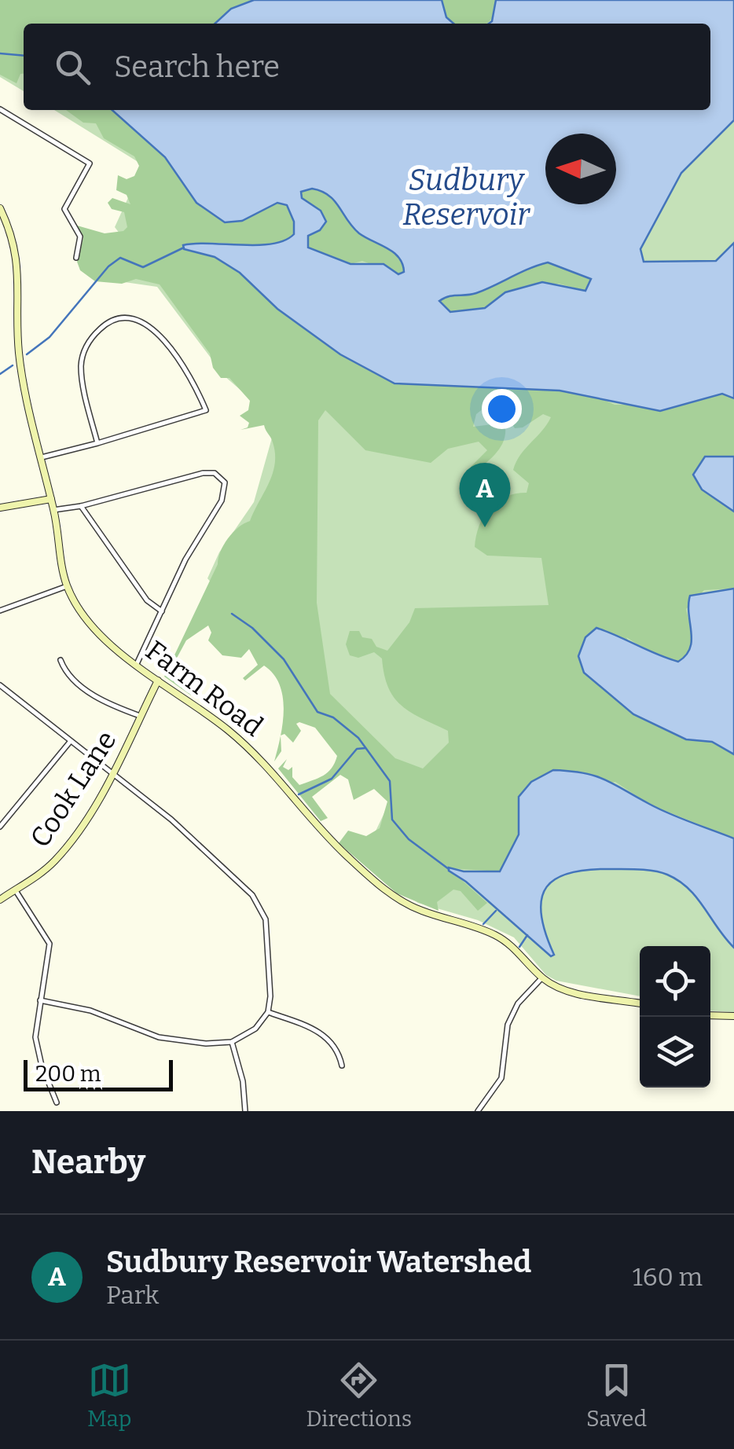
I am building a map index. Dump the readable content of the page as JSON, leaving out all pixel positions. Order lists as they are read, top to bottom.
{
  "streets": {
    "street": ["Farm Road", "Cook Lane"]
  },
  "crossings": [
    ["Farm Road", "Cook Lane"]
  ],
  "water": ["Sudbury Reservoir"],
  "scale_bar": "200 m",
  "north": "left",
  "page": {
    "search": "Search here",
    "pins": "A",
    "scale": "200 m",
    "heading": "Nearby",
    "list": [
      {
        "mark": "A",
        "name": "Sudbury Reservoir Watershed",
        "note": "Park",
        "value": "160 m"
      }
    ],
    "nav": ["Map", "Directions", "Saved"]
  }
}
